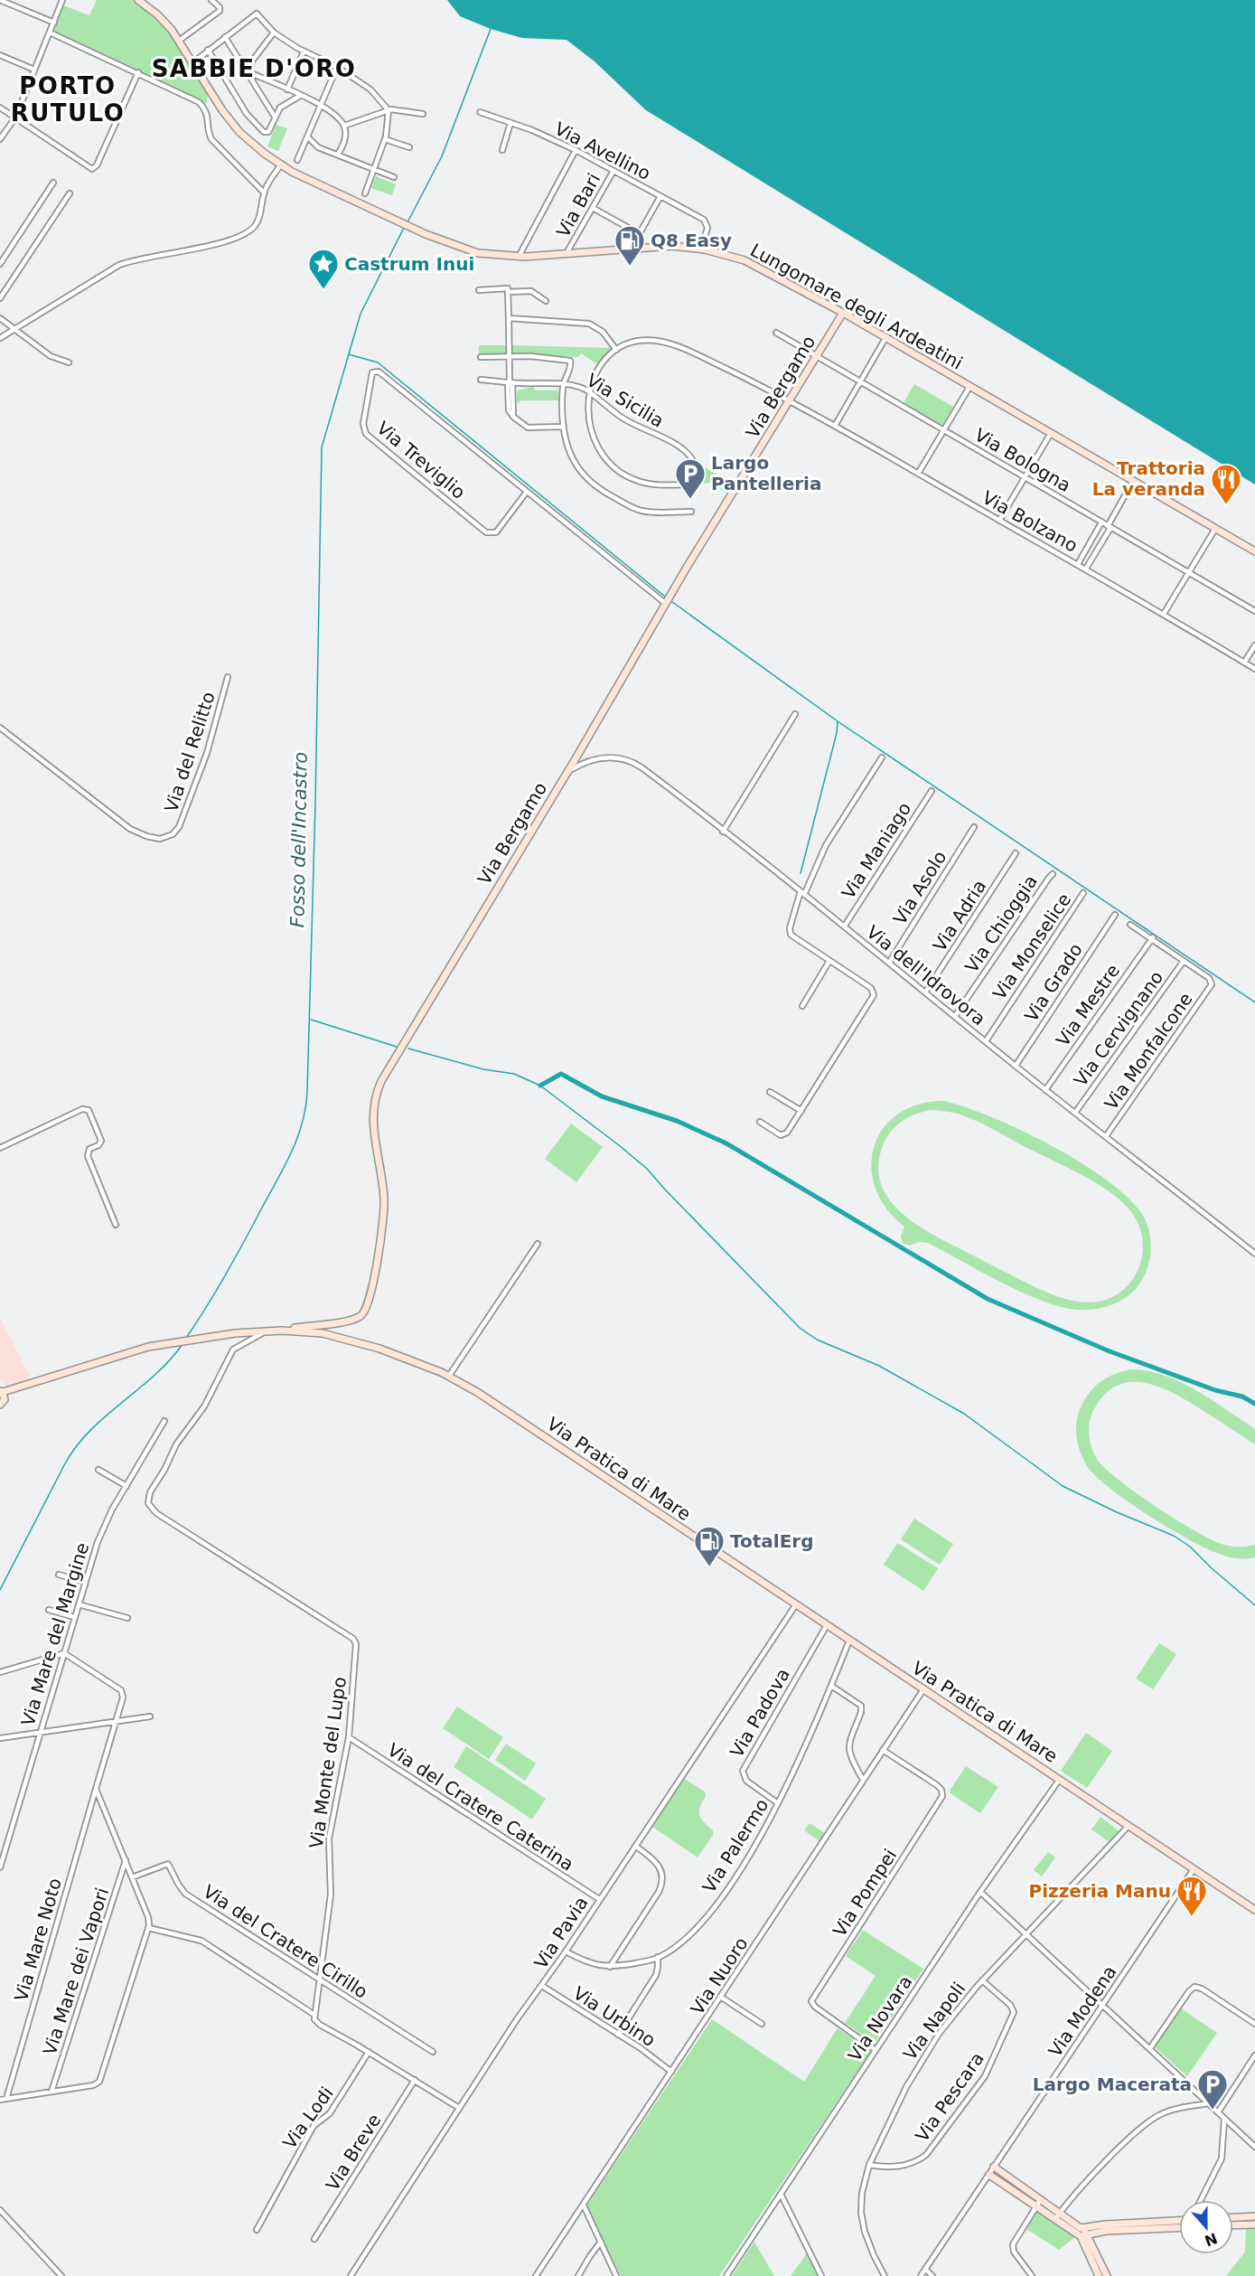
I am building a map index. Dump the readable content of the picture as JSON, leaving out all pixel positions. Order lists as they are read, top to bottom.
{
  "streets": {
    "street": [
      "Via Avellino",
      "Via Bari",
      "Lungomare degli Ardeatini",
      "Via Bergamo",
      "Via Sicilia",
      "Via Treviglio",
      "Via Bologna",
      "Via Bolzano",
      "Via del Relitto",
      "Via Maniago",
      "Via Asolo",
      "Via Adria",
      "Via Chioggia",
      "Via Monselice",
      "Via dell'Idrovora",
      "Via Grado",
      "Via Mestre",
      "Via Cervignano",
      "Via Monfalcone",
      "Via Pratica di Mare",
      "Via Mare del Margine",
      "Via Padova",
      "Via Monte del Lupo",
      "Via del Cratere Caterina",
      "Via Palermo",
      "Via Pompei",
      "Via Pavia",
      "Via Mare Noto",
      "Via del Cratere Cirillo",
      "Via Mare dei Vapori",
      "Via Nuoro",
      "Via Modena",
      "Via Urbino",
      "Via Novara",
      "Via Napoli",
      "Via Pescara",
      "Via Lodi",
      "Via Breve"
    ]
  },
  "crossings": [
    ["Via Avellino", "Via Bari"],
    ["Via Avellino", "Lungomare degli Ardeatini"],
    ["Via Bari", "Lungomare degli Ardeatini"],
    ["Lungomare degli Ardeatini", "Via Bergamo"],
    ["Via Bergamo", "Via Treviglio"],
    ["Via Bergamo", "Via Bologna"],
    ["Via Bergamo", "Via Bolzano"],
    ["Via Bergamo", "Via dell'Idrovora"],
    ["Via Bergamo", "Via Pratica di Mare"],
    ["Via Bergamo", "Via Monte del Lupo"],
    ["Via Maniago", "Via dell'Idrovora"],
    ["Via Asolo", "Via dell'Idrovora"],
    ["Via Adria", "Via dell'Idrovora"],
    ["Via Chioggia", "Via dell'Idrovora"],
    ["Via Monselice", "Via dell'Idrovora"],
    ["Via dell'Idrovora", "Via Grado"],
    ["Via dell'Idrovora", "Via Mestre"],
    ["Via dell'Idrovora", "Via Cervignano"],
    ["Via dell'Idrovora", "Via Monfalcone"],
    ["Via Cervignano", "Via Monfalcone"],
    ["Via Pratica di Mare", "Via Padova"],
    ["Via Pratica di Mare", "Via Monte del Lupo"],
    ["Via Pratica di Mare", "Via Palermo"],
    ["Via Pratica di Mare", "Via Pavia"],
    ["Via Pratica di Mare", "Via Nuoro"],
    ["Via Pratica di Mare", "Via Modena"],
    ["Via Pratica di Mare", "Via Novara"],
    ["Via Pratica di Mare", "Via Napoli"],
    ["Via Mare del Margine", "Via Mare Noto"],
    ["Via Padova", "Via Palermo"],
    ["Via Monte del Lupo", "Via del Cratere Caterina"],
    ["Via Monte del Lupo", "Via del Cratere Cirillo"],
    ["Via del Cratere Caterina", "Via Pavia"],
    ["Via Palermo", "Via Pavia"],
    ["Via Pompei", "Via Nuoro"],
    ["Via Pompei", "Via Novara"],
    ["Via Pavia", "Via Urbino"],
    ["Via Nuoro", "Via Urbino"],
    ["Via Napoli", "Via Pescara"]
  ],
  "districts": ["SABBIE D'ORO", "PORTO RUTULO"],
  "water": ["Fosso dell'Incastro"],
  "places": {
    "fuel station": ["Q8 Easy", "TotalErg"],
    "place": ["Castrum Inui"],
    "parking": ["Largo Pantelleria", "Largo Macerata"],
    "restaurant": ["Trattoria La veranda", "Pizzeria Manu"]
  },
  "north": "bottom"
}
